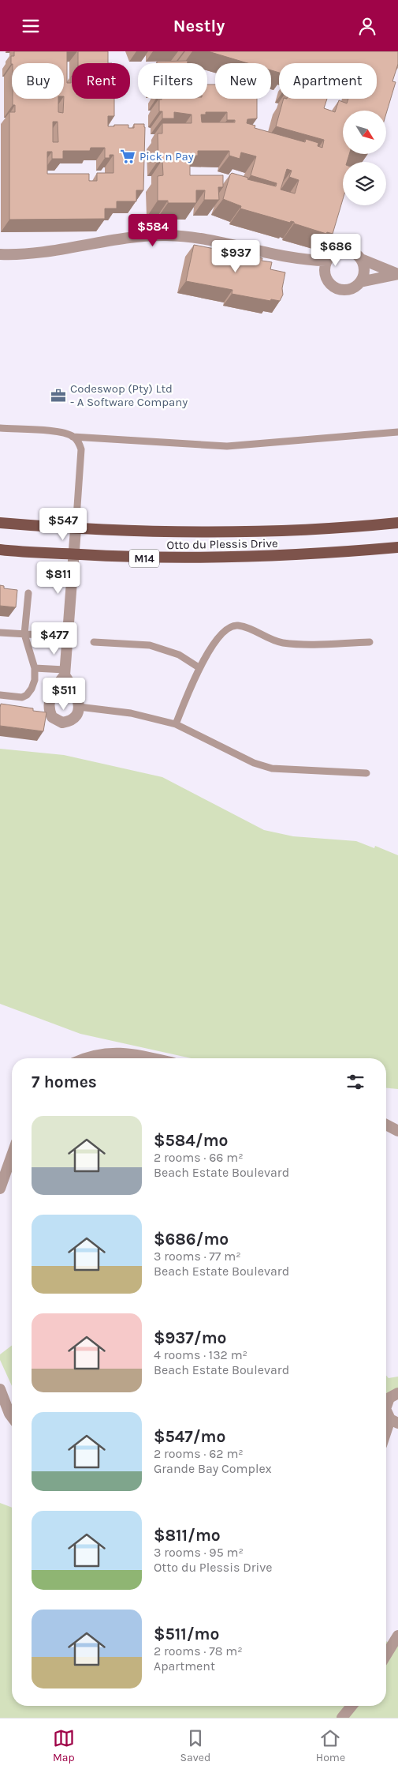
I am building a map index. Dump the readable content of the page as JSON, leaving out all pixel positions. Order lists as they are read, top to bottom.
{
  "streets": {
    "main road": ["Otto du Plessis Drive", "M14"]
  },
  "places": {
    "supermarket": ["Pick n Pay"],
    "office": ["Codeswop (Pty) Ltd - A Software Company"]
  },
  "north": "bottom right",
  "page": {
    "header": "Nestly",
    "chip": [
      "Buy",
      "Rent",
      "Filters",
      "New",
      "Apartment"
    ],
    "price": [
      "$584",
      "$686",
      "$937",
      "$547",
      "$811",
      "$477",
      "$511"
    ],
    "heading": "7 homes",
    "list": [
      {
        "name": "$584/mo",
        "note": "2 rooms · 66 m² · Beach Estate Boulevard"
      },
      {
        "name": "$686/mo",
        "note": "3 rooms · 77 m² · Beach Estate Boulevard"
      },
      {
        "name": "$937/mo",
        "note": "4 rooms · 132 m² · Beach Estate Boulevard"
      },
      {
        "name": "$547/mo",
        "note": "2 rooms · 62 m² · Grande Bay Complex"
      },
      {
        "name": "$811/mo",
        "note": "3 rooms · 95 m² · Otto du Plessis Drive"
      },
      {
        "name": "$511/mo",
        "note": "2 rooms · 78 m² · Apartment"
      }
    ],
    "tabs": ["Map", "Saved", "Home"]
  }
}
